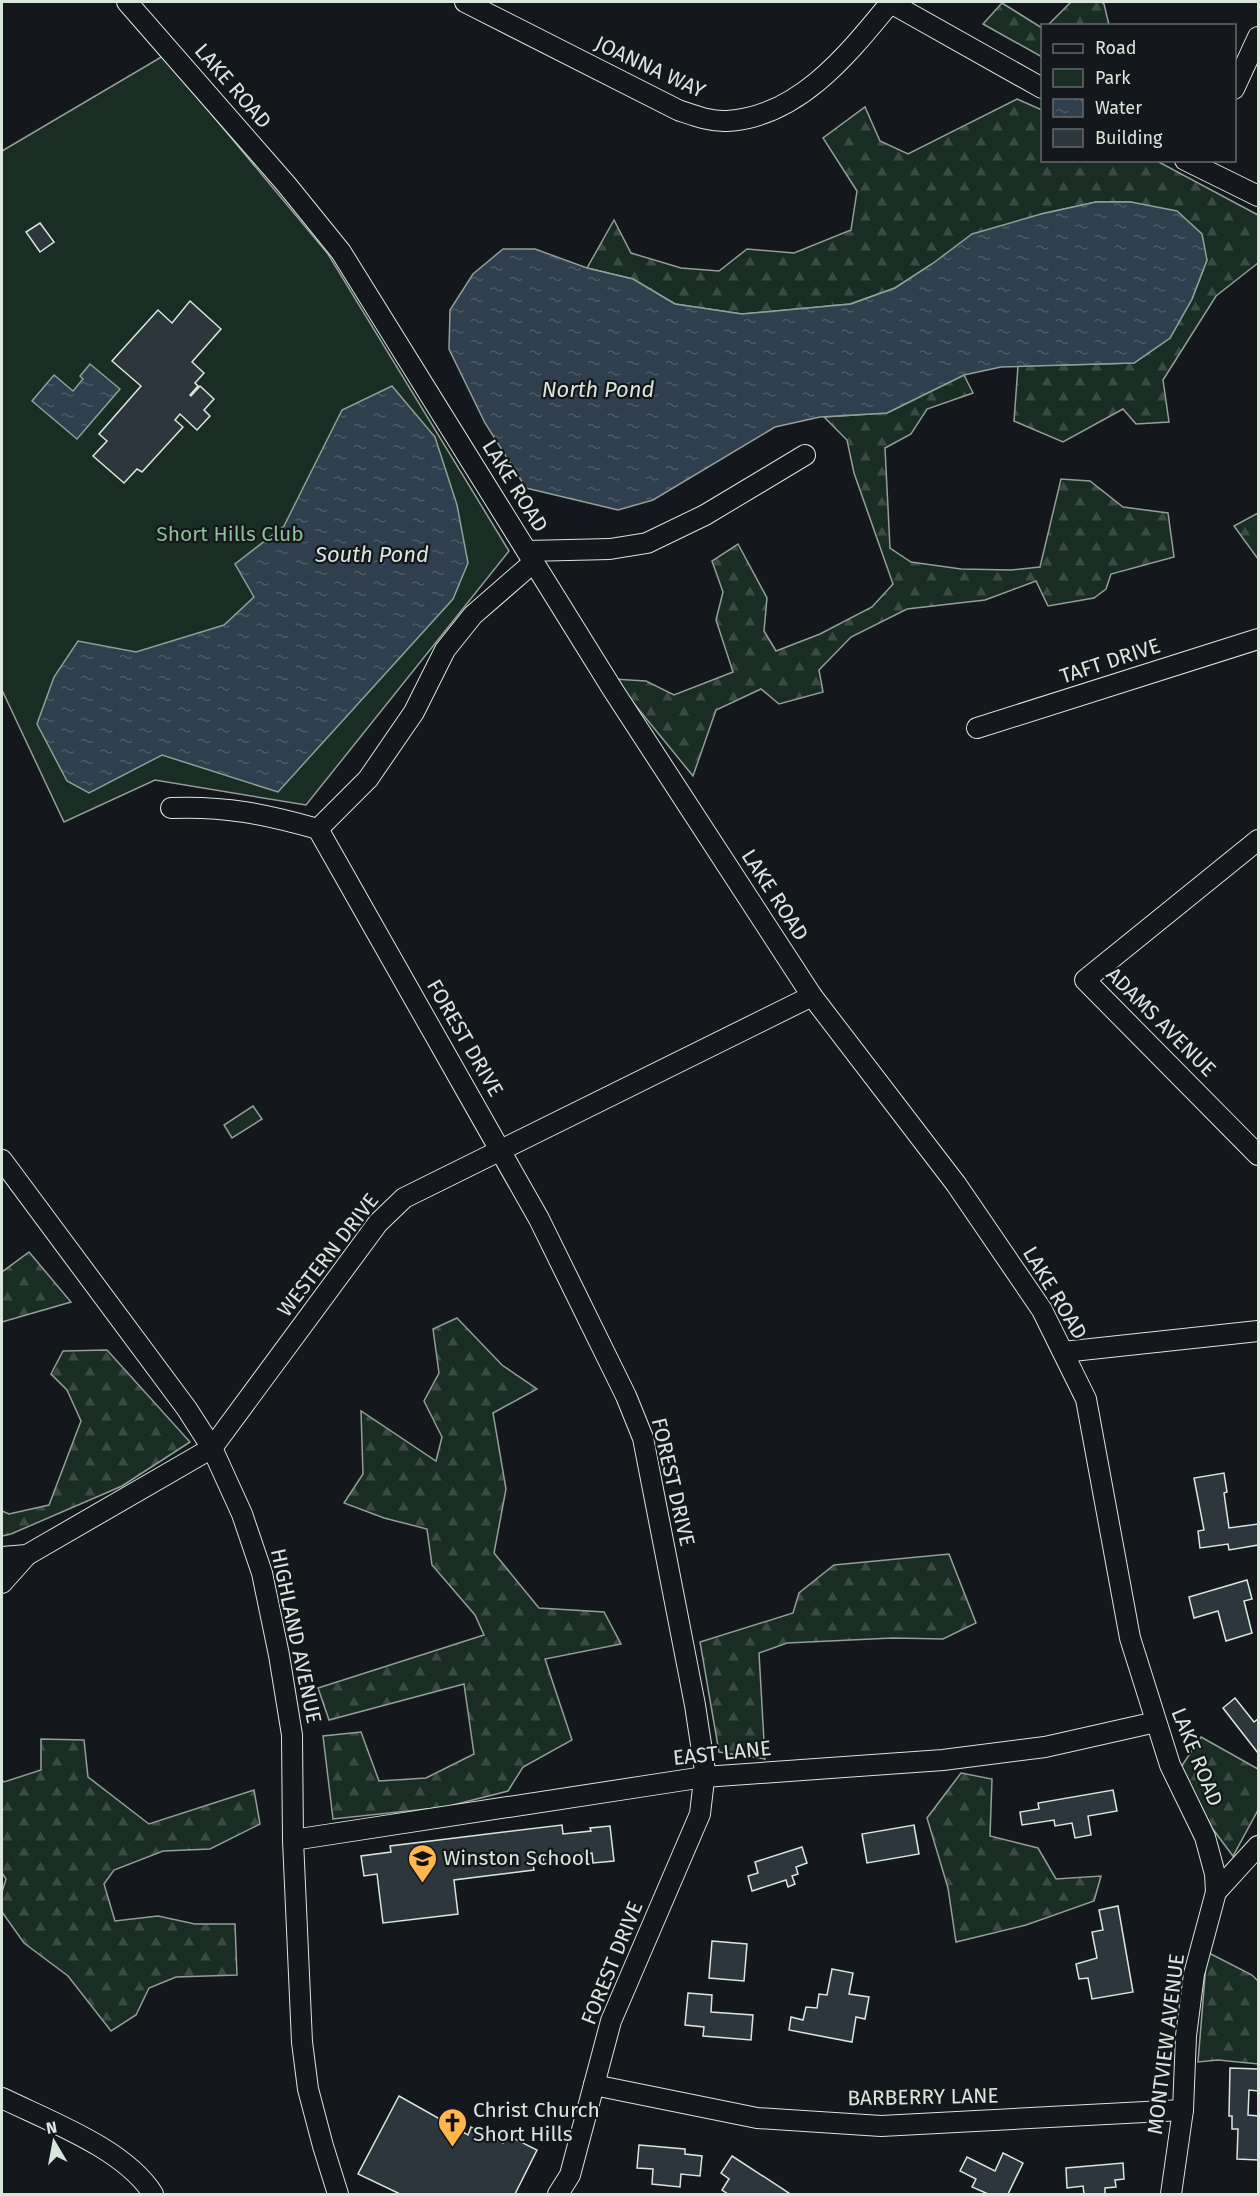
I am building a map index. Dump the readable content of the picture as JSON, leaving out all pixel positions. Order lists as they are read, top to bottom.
{
  "streets": {
    "street": [
      "JOANNA WAY",
      "LAKE ROAD",
      "TAFT DRIVE",
      "ADAMS AVENUE",
      "FOREST DRIVE",
      "WESTERN DRIVE",
      "HIGHLAND AVENUE",
      "EAST LANE",
      "MONTVIEW AVENUE",
      "BARBERRY LANE"
    ]
  },
  "crossings": [
    ["LAKE ROAD", "WESTERN DRIVE"],
    ["LAKE ROAD", "EAST LANE"],
    ["LAKE ROAD", "MONTVIEW AVENUE"],
    ["FOREST DRIVE", "WESTERN DRIVE"],
    ["FOREST DRIVE", "EAST LANE"],
    ["FOREST DRIVE", "BARBERRY LANE"],
    ["WESTERN DRIVE", "HIGHLAND AVENUE"],
    ["HIGHLAND AVENUE", "EAST LANE"],
    ["MONTVIEW AVENUE", "BARBERRY LANE"]
  ],
  "water": ["North Pond", "South Pond"],
  "parks": ["Short Hills Club"],
  "places": {
    "school or university": ["Winston School"],
    "church": ["Christ Church Short Hills"]
  },
  "legend": [
    "Road",
    "Park",
    "Water",
    "Building"
  ],
  "north": "top"
}
